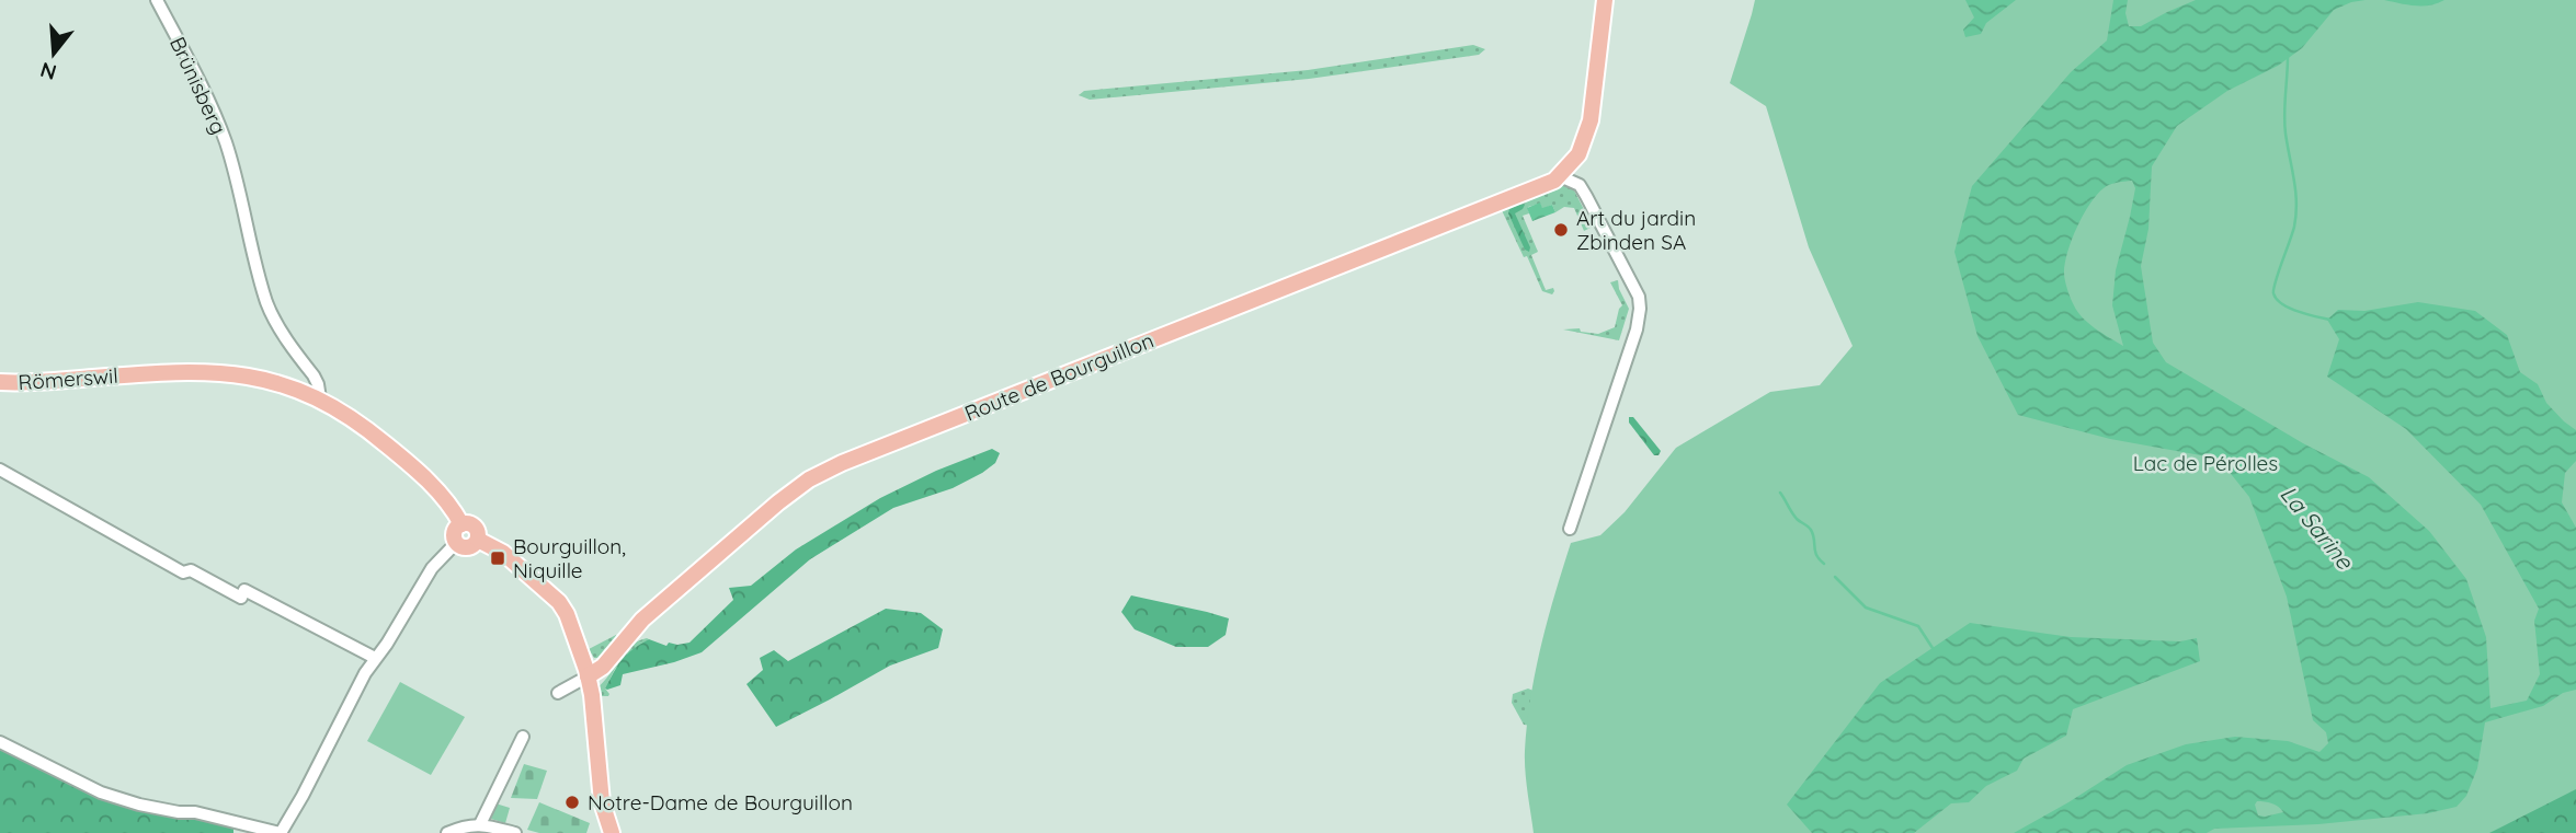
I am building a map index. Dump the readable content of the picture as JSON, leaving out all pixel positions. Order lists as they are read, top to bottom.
{
  "streets": {
    "main road": ["Route de Bourguillon", "Römerswil"],
    "street": ["Brünisberg"]
  },
  "crossings": [
    ["Brünisberg", "Römerswil"]
  ],
  "water": ["La Sarine"],
  "parks": ["Lac de Pérolles"],
  "places": {
    "other": ["Art du jardin Zbinden SA", "Notre-Dame de Bourguillon"],
    "transit": ["Bourguillon, Niquille"]
  },
  "north": "bottom"
}
